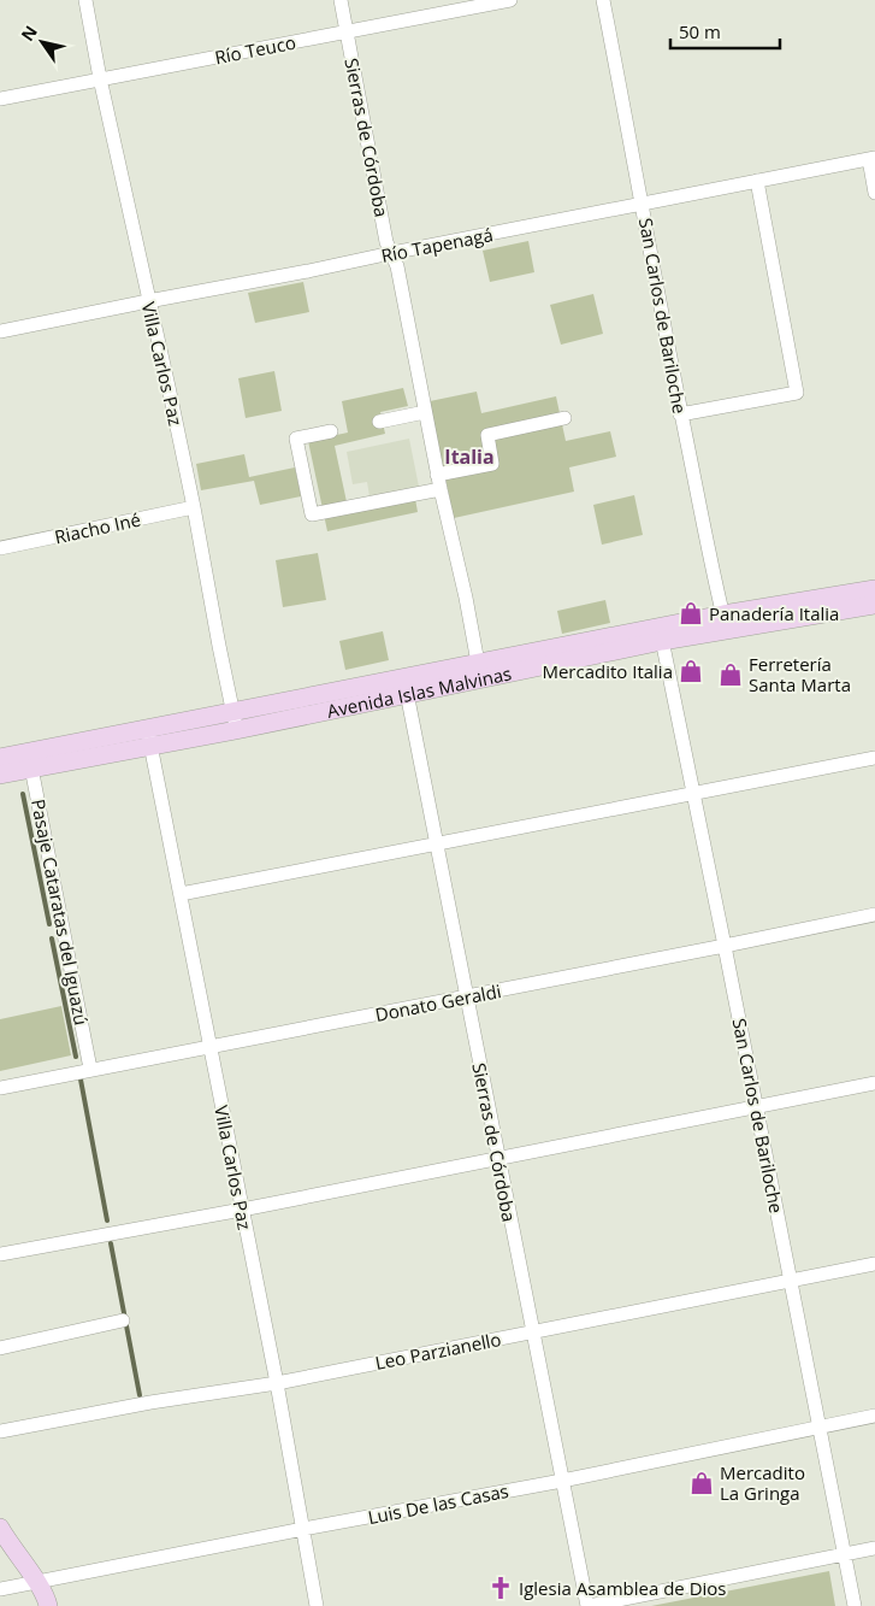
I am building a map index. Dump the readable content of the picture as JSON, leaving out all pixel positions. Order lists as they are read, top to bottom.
{
  "streets": {
    "main road": ["Avenida Islas Malvinas"],
    "street": [
      "Río Teuco",
      "Sierras de Córdoba",
      "Río Tapenagá",
      "San Carlos de Bariloche",
      "Villa Carlos Paz",
      "Riacho Iné",
      "Pasaje Cataratas del Iguazú",
      "Donato Geraldi",
      "Leo Parzianello",
      "Luis De las Casas"
    ]
  },
  "crossings": [
    ["Río Teuco", "Sierras de Córdoba"],
    ["Río Teuco", "Villa Carlos Paz"],
    ["Sierras de Córdoba", "Río Tapenagá"],
    ["Sierras de Córdoba", "Avenida Islas Malvinas"],
    ["Sierras de Córdoba", "Donato Geraldi"],
    ["Sierras de Córdoba", "Leo Parzianello"],
    ["Sierras de Córdoba", "Luis De las Casas"],
    ["Río Tapenagá", "San Carlos de Bariloche"],
    ["Río Tapenagá", "Villa Carlos Paz"],
    ["San Carlos de Bariloche", "Avenida Islas Malvinas"],
    ["San Carlos de Bariloche", "Donato Geraldi"],
    ["San Carlos de Bariloche", "Leo Parzianello"],
    ["San Carlos de Bariloche", "Luis De las Casas"],
    ["Villa Carlos Paz", "Riacho Iné"],
    ["Villa Carlos Paz", "Avenida Islas Malvinas"],
    ["Villa Carlos Paz", "Donato Geraldi"],
    ["Villa Carlos Paz", "Leo Parzianello"],
    ["Villa Carlos Paz", "Luis De las Casas"],
    ["Avenida Islas Malvinas", "Pasaje Cataratas del Iguazú"],
    ["Pasaje Cataratas del Iguazú", "Donato Geraldi"]
  ],
  "districts": ["Italia"],
  "places": {
    "shop": [
      "Panadería Italia",
      "Mercadito Italia",
      "Ferretería Santa Marta",
      "Mercadito La Gringa"
    ],
    "church": ["Iglesia Asamblea de Dios"]
  },
  "scale_bar": "50 m",
  "north": "top left"
}
